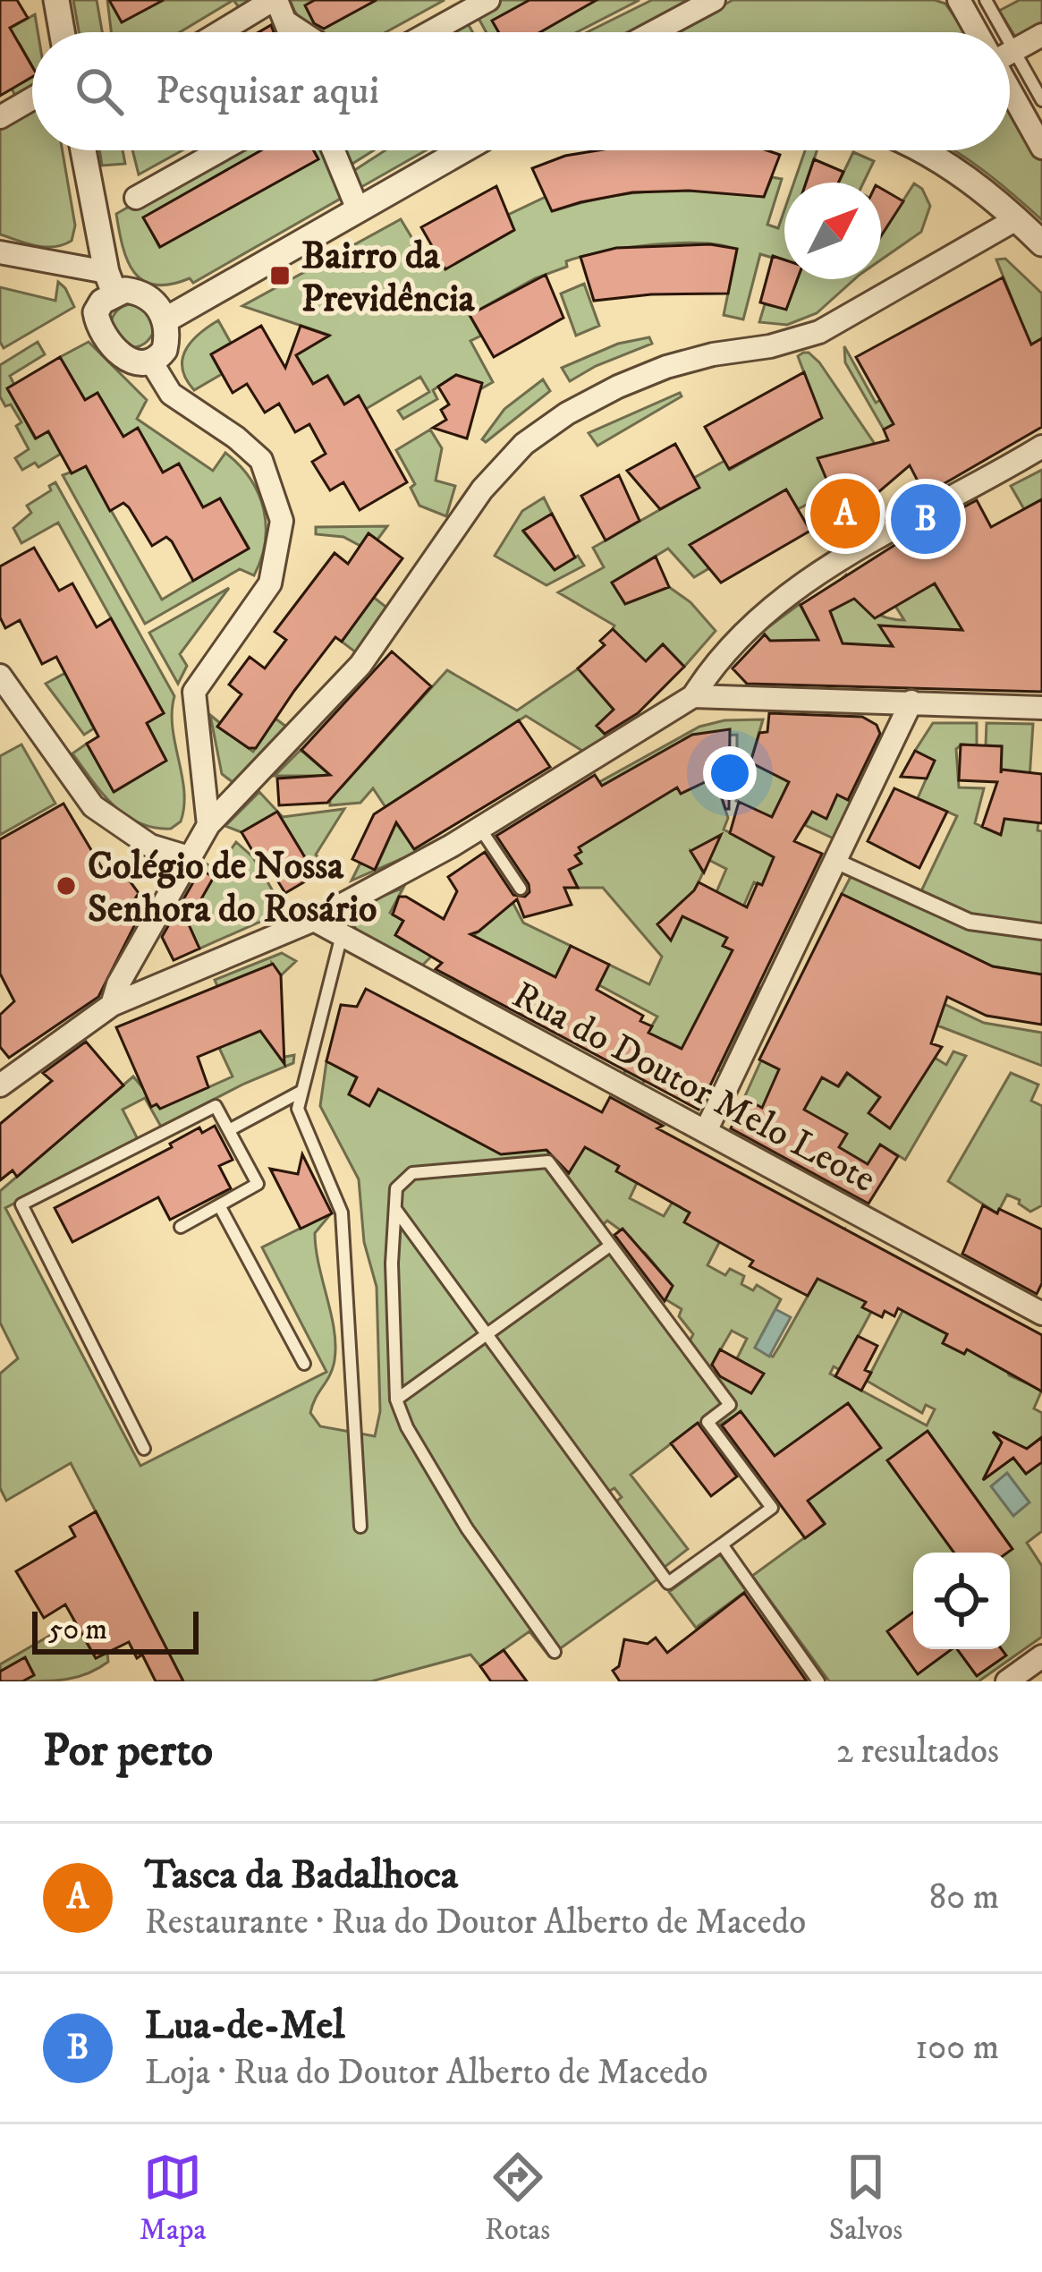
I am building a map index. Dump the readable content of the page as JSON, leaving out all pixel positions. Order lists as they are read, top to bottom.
{
  "streets": {
    "street": ["Rua do Doutor Melo Leote"]
  },
  "places": {
    "transit": ["Bairro da Previdência"],
    "other": ["Colégio de Nossa Senhora do Rosário"]
  },
  "scale_bar": "50 m",
  "north": "top right",
  "page": {
    "search": "Pesquisar aqui",
    "pins": ["A", "B"],
    "scale": "50 m",
    "heading": ["Por perto", "2 resultados"],
    "list": [
      {
        "mark": "A",
        "name": "Tasca da Badalhoca",
        "note": "Restaurante · Rua do Doutor Alberto de Macedo",
        "value": "80 m"
      },
      {
        "mark": "B",
        "name": "Lua-de-Mel",
        "note": "Loja · Rua do Doutor Alberto de Macedo",
        "value": "100 m"
      }
    ],
    "nav": ["Mapa", "Rotas", "Salvos"]
  }
}
